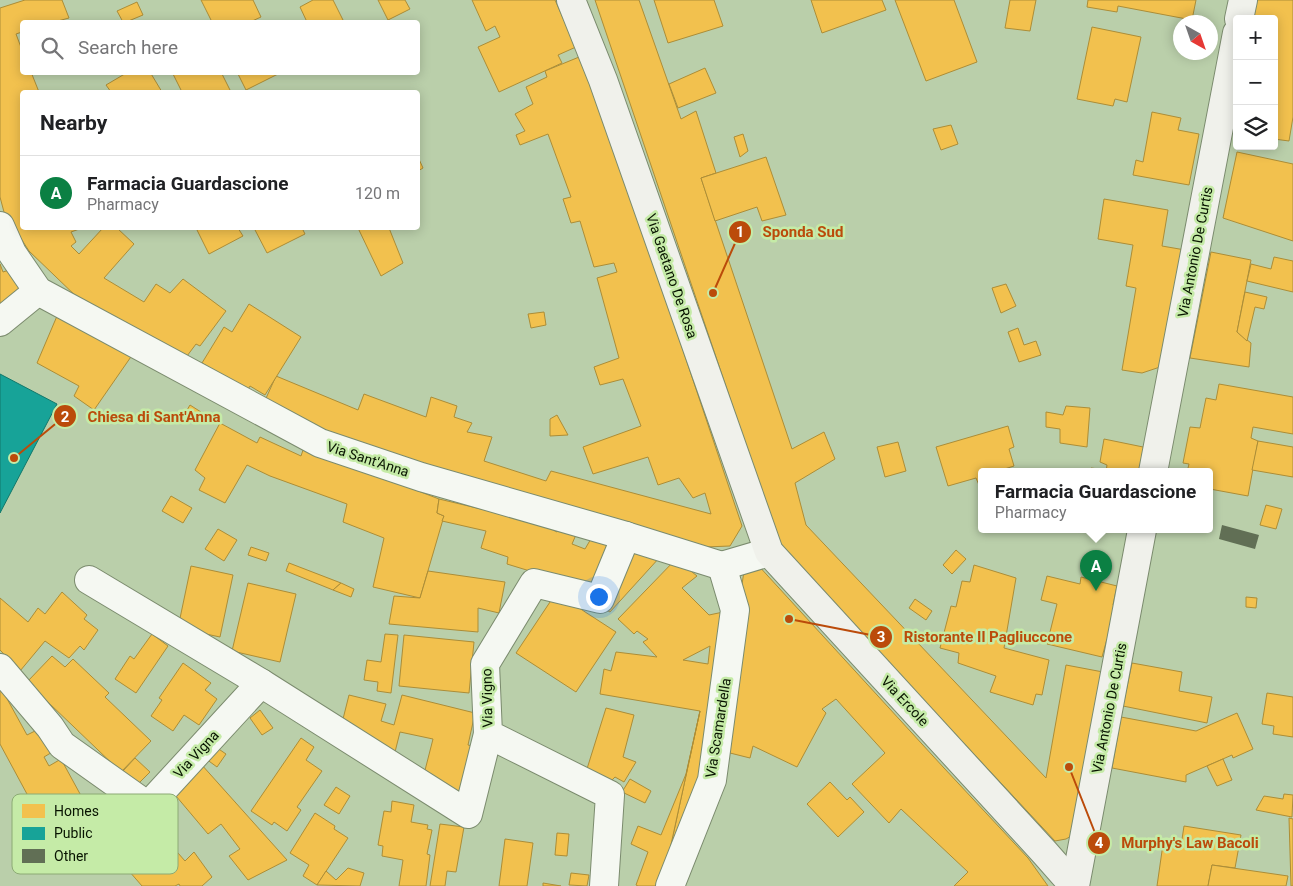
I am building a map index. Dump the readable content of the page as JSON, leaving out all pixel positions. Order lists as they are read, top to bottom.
{
  "streets": {
    "street": [
      "Via Antonio De Curtis",
      "Via Gaetano De Rosa",
      "Via Sant'Anna",
      "Via Vigno",
      "Via Ercole",
      "Via Scamardella",
      "Via Vigna"
    ]
  },
  "crossings": [
    ["Via Antonio De Curtis", "Via Ercole"],
    ["Via Gaetano De Rosa", "Via Ercole"],
    ["Via Sant'Anna", "Via Vigno"],
    ["Via Sant'Anna", "Via Scamardella"]
  ],
  "places": [
    "Sponda Sud",
    "Chiesa di Sant'Anna",
    "Ristorante Il Pagliuccone",
    "Murphy's Law Bacoli"
  ],
  "legend": ["Homes", "Public", "Other"],
  "north": "bottom right",
  "page": {
    "map_buttons": ["+", "−"],
    "search": "Search here",
    "heading": "Nearby",
    "list": [
      {
        "mark": "A",
        "name": "Farmacia Guardascione",
        "note": "Pharmacy",
        "value": "120 m"
      }
    ],
    "popup": ["Farmacia Guardascione", "Pharmacy"],
    "pins": "A"
  }
}
